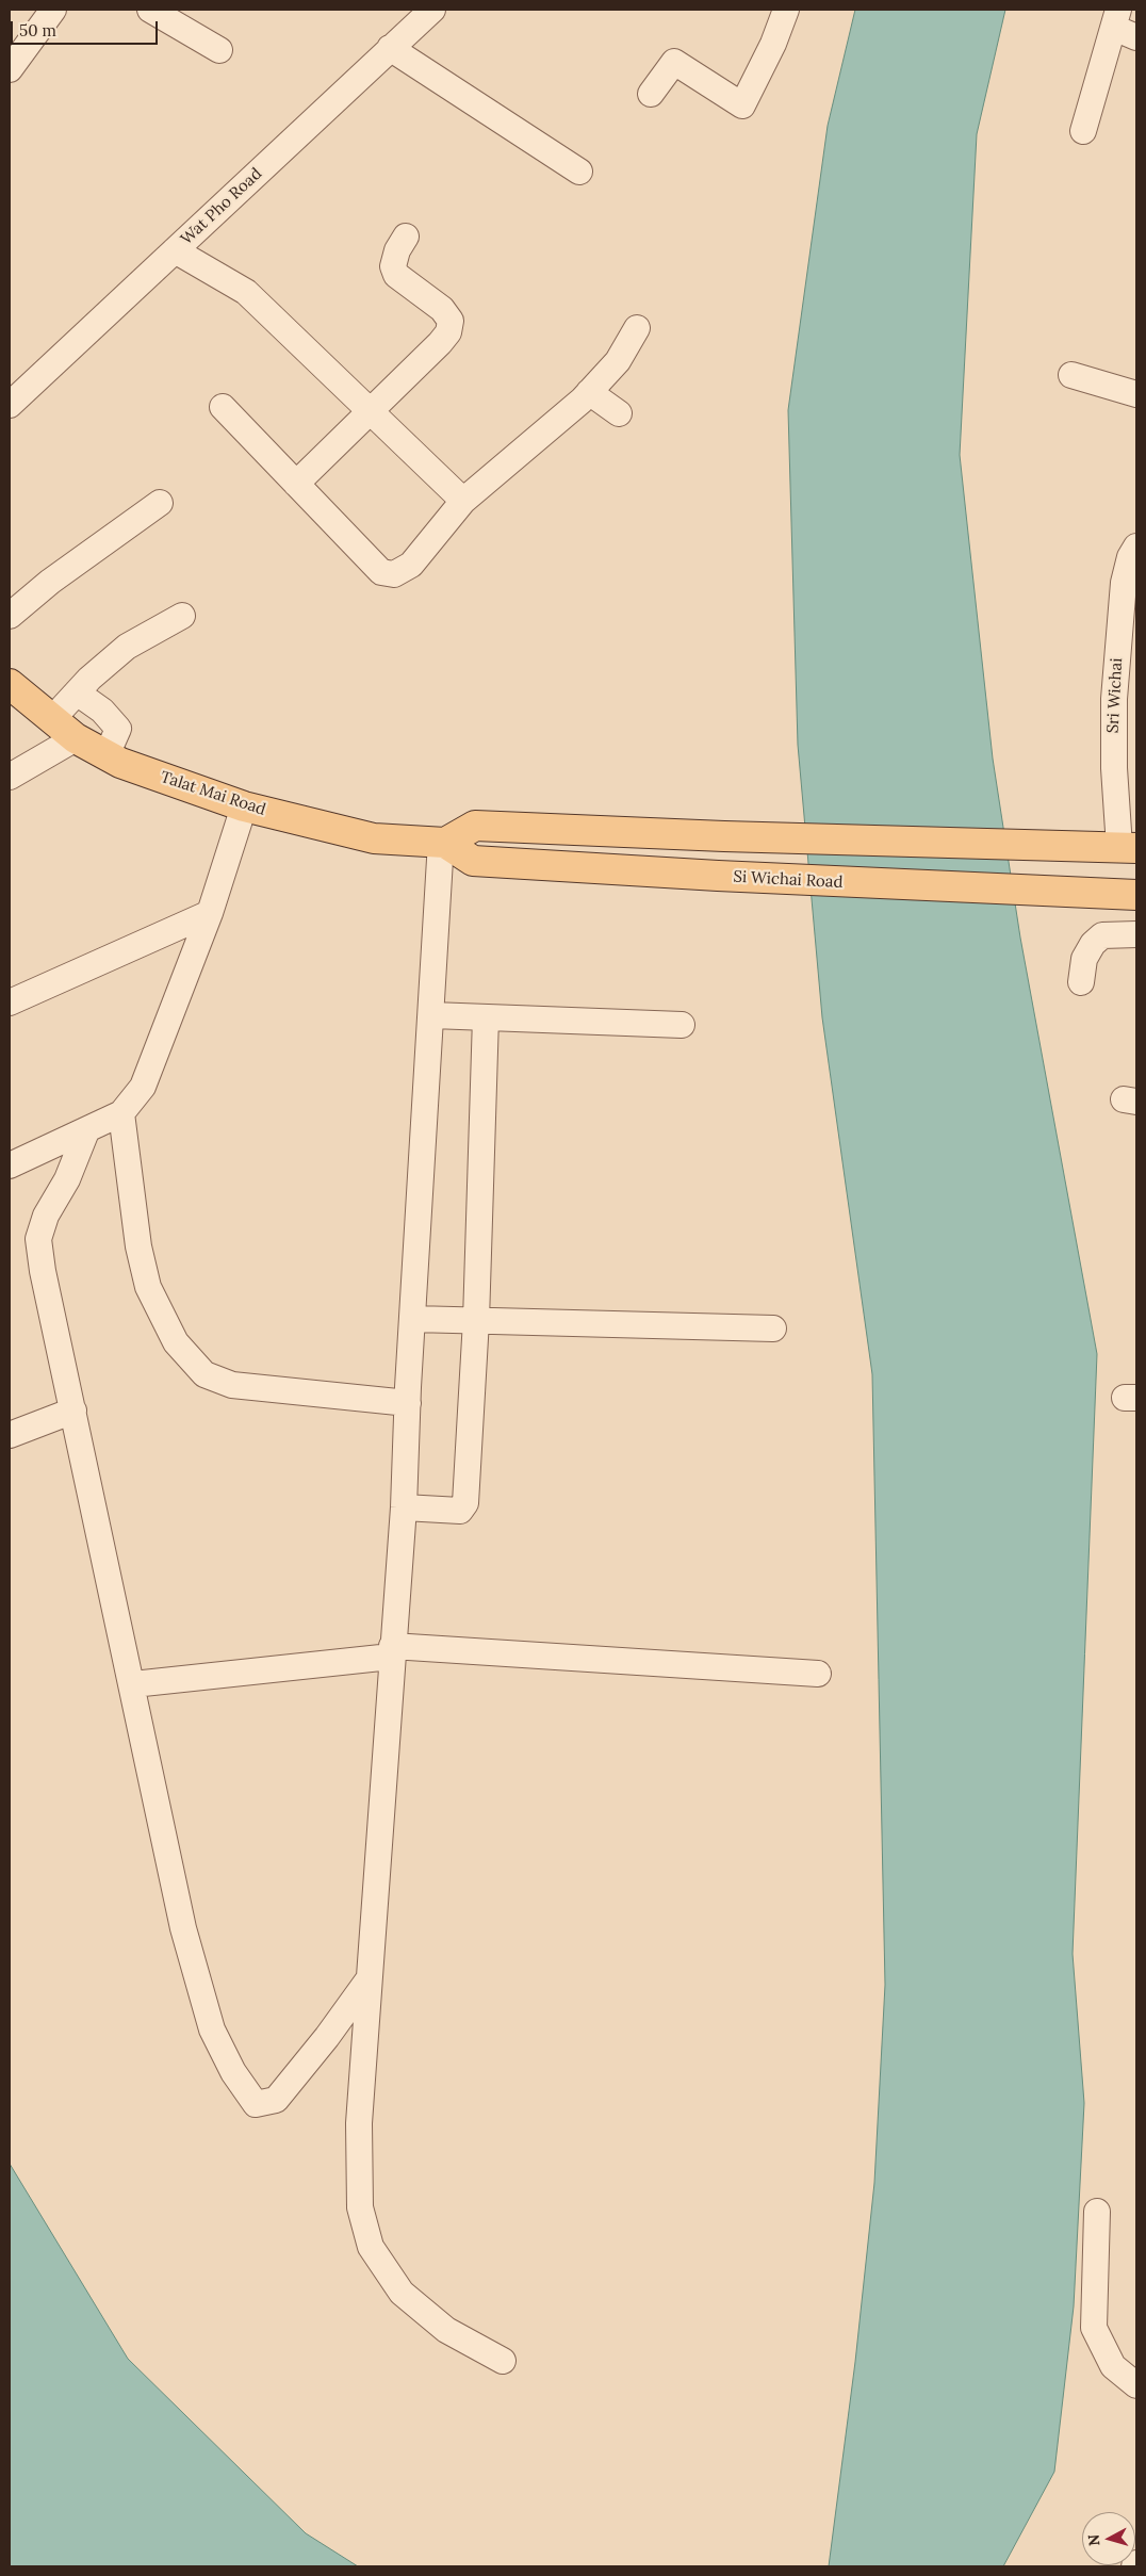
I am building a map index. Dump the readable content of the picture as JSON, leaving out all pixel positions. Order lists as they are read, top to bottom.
{
  "streets": {
    "main road": ["Talat Mai Road", "Si Wichai Road"],
    "street": ["Wat Pho Road", "Sri Wichai"]
  },
  "crossings": [
    ["Talat Mai Road", "Si Wichai Road"]
  ],
  "scale_bar": "50 m",
  "north": "left"
}
